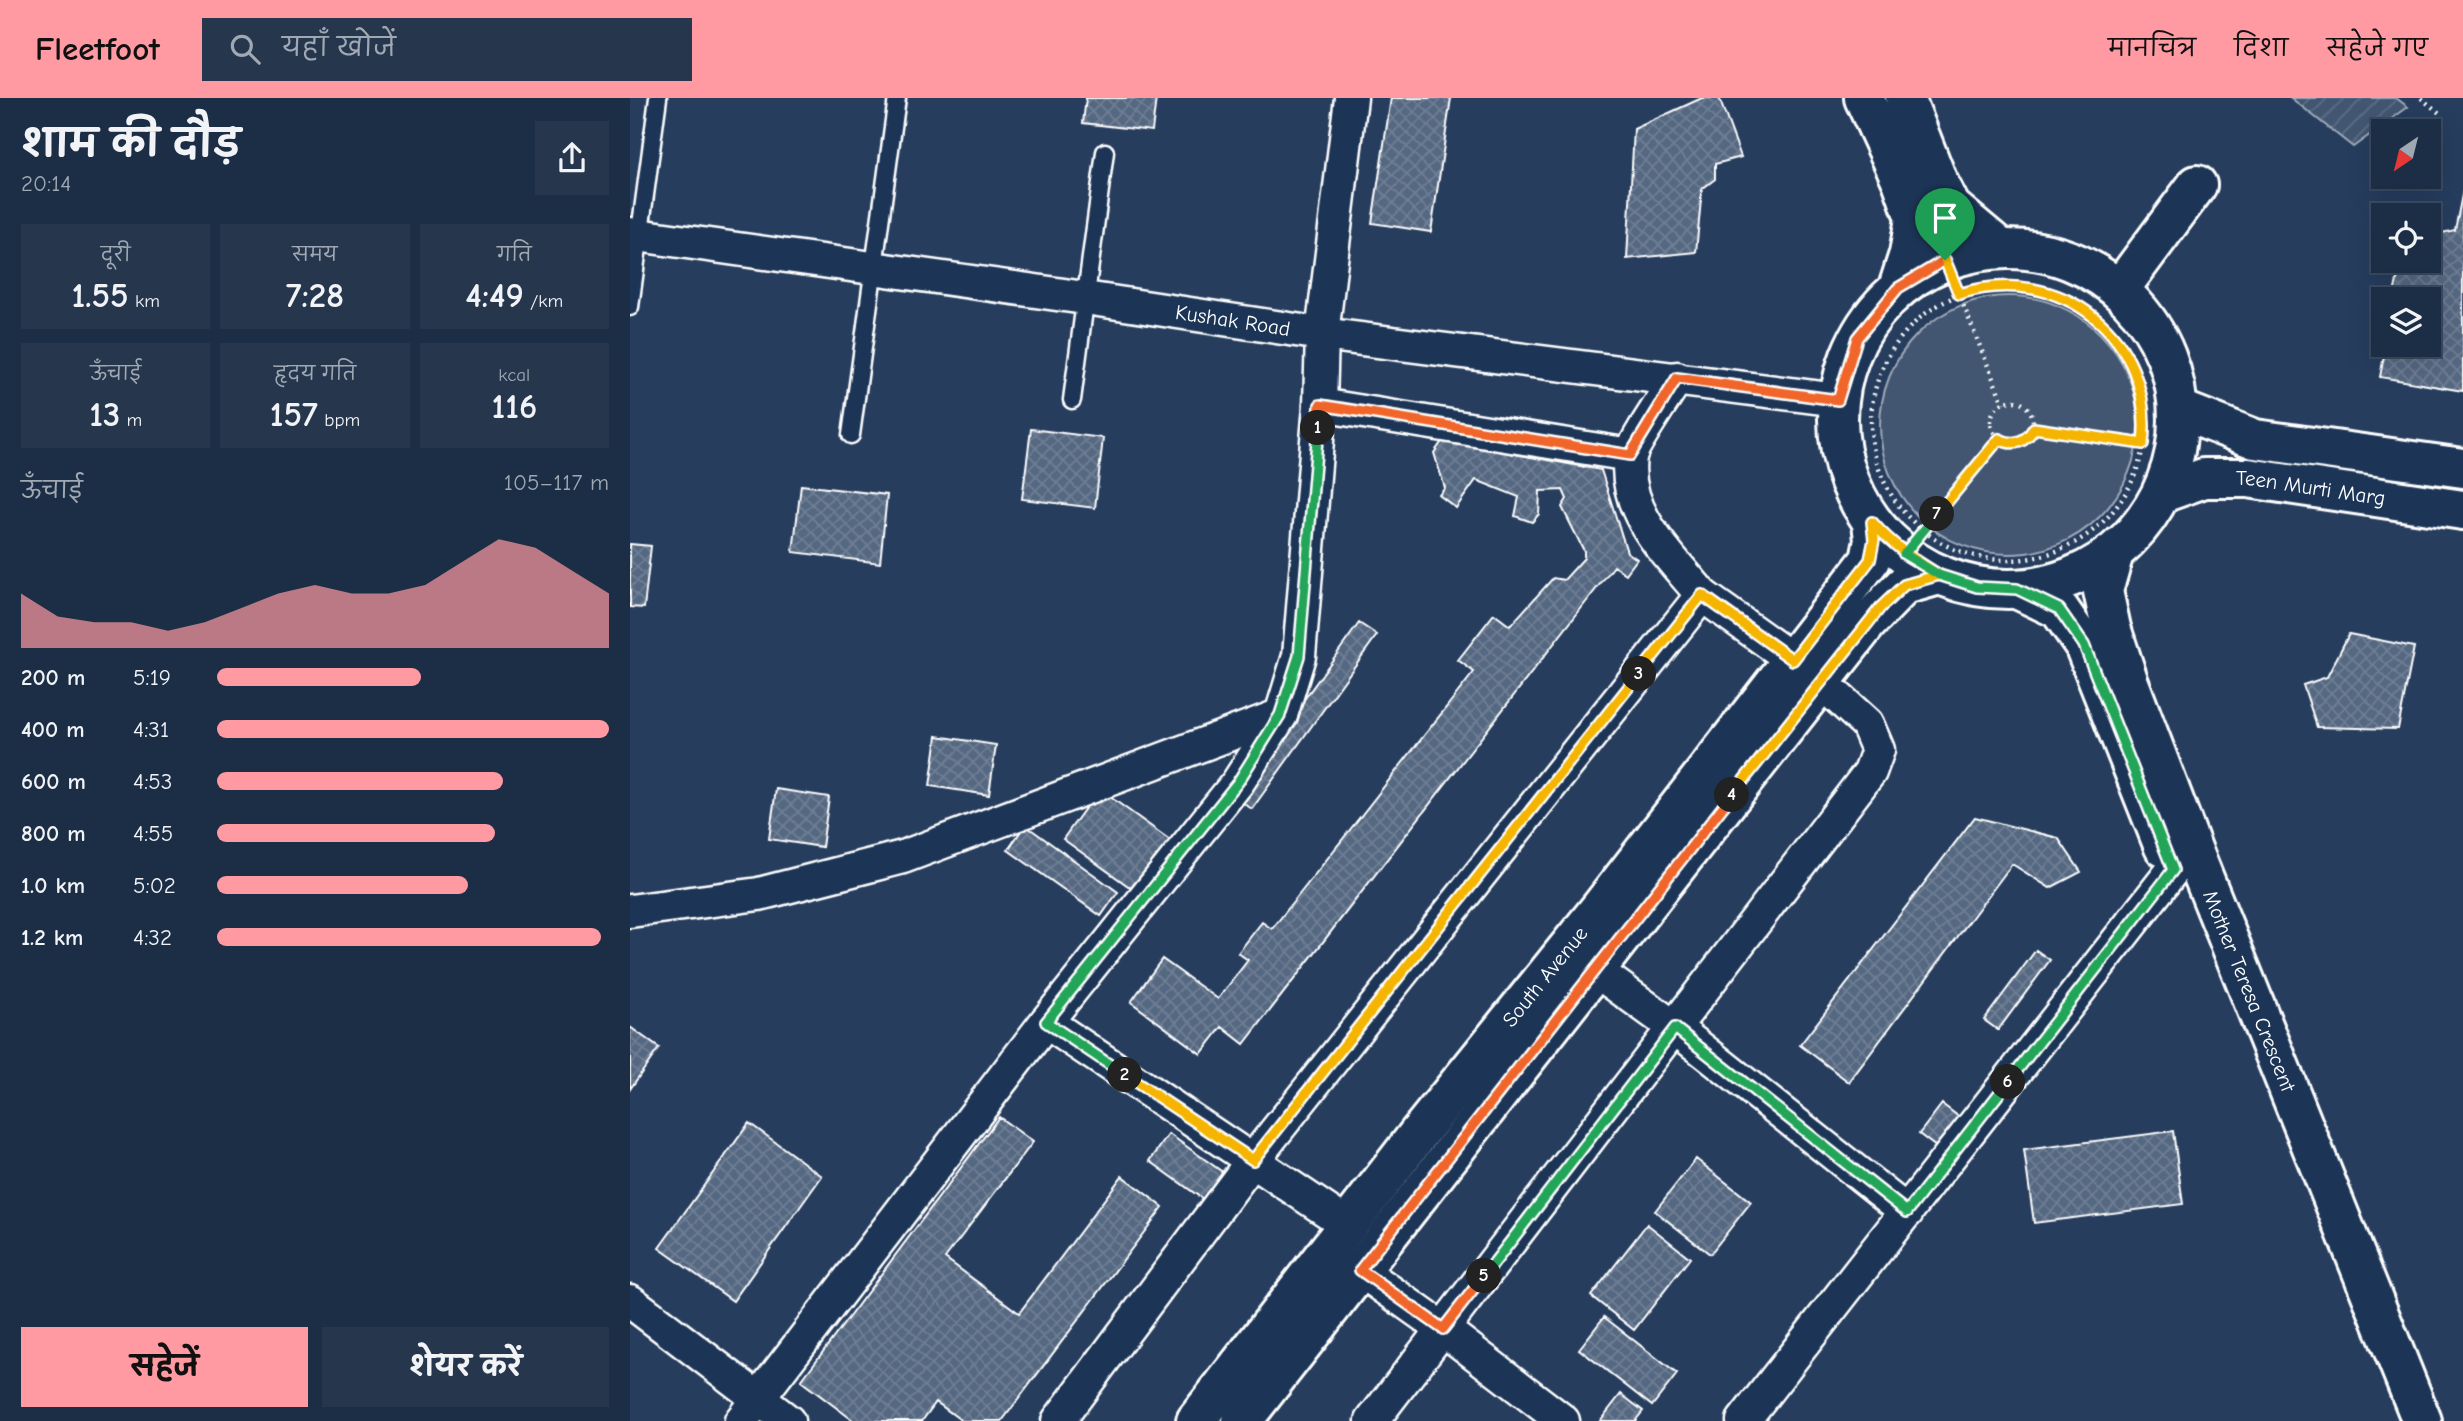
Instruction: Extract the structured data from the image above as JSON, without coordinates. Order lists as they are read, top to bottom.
{
  "streets": {
    "main road": ["Teen Murti Marg", "South Avenue", "Mother Teresa Crescent"],
    "street": ["Kushak Road"]
  },
  "north": "bottom left",
  "page": {
    "header": "Fleetfoot",
    "search": "यहाँ खोजें",
    "nav": ["मानचित्र", "दिशा", "सहेजे गए"],
    "heading": ["शाम की दौड़", "20:14"],
    "stats": [
      ["दूरी", "1.55 km"],
      ["समय", "7:28"],
      ["गति", "4:49 /km"],
      ["ऊँचाई", "13 m"],
      ["हृदय गति", "157 bpm"],
      ["kcal", "116"]
    ],
    "pins": [
      "1",
      "7",
      "3",
      "4",
      "2",
      "6",
      "5"
    ],
    "chart": ["ऊँचाई", "105–117 m"],
    "list": [
      {
        "name": "200 m",
        "note": "5:19"
      },
      {
        "name": "400 m",
        "note": "4:31"
      },
      {
        "name": "600 m",
        "note": "4:53"
      },
      {
        "name": "800 m",
        "note": "4:55"
      },
      {
        "name": "1.0 km",
        "note": "5:02"
      },
      {
        "name": "1.2 km",
        "note": "4:32"
      }
    ],
    "buttons": ["सहेजें", "शेयर करें"]
  }
}
